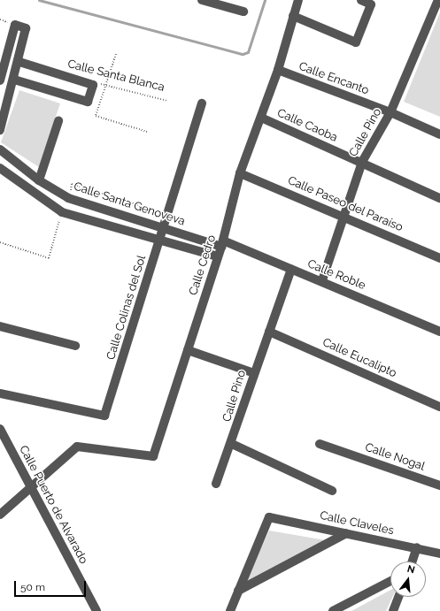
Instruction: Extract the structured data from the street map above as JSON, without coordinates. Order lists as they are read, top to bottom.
{
  "streets": {
    "street": [
      "Calle Santa Blanca",
      "Calle Encanto",
      "Calle Caoba",
      "Calle Pino",
      "Calle Santa Genoveva",
      "Calle Paseo del Paraíso",
      "Calle Cedro",
      "Calle Roble",
      "Calle Colinas del Sol",
      "Calle Eucalipto",
      "Calle Nogal",
      "Calle Puerto de Alvarado",
      "Calle Claveles"
    ]
  },
  "crossings": [
    ["Calle Encanto", "Calle Pino"],
    ["Calle Encanto", "Calle Cedro"],
    ["Calle Caoba", "Calle Pino"],
    ["Calle Caoba", "Calle Cedro"],
    ["Calle Pino", "Calle Paseo del Paraíso"],
    ["Calle Pino", "Calle Roble"],
    ["Calle Pino", "Calle Eucalipto"],
    ["Calle Santa Genoveva", "Calle Cedro"],
    ["Calle Santa Genoveva", "Calle Roble"],
    ["Calle Santa Genoveva", "Calle Colinas del Sol"],
    ["Calle Paseo del Paraíso", "Calle Cedro"],
    ["Calle Cedro", "Calle Roble"],
    ["Calle Cedro", "Calle Puerto de Alvarado"]
  ],
  "scale_bar": "50 m",
  "north": "top"
}
